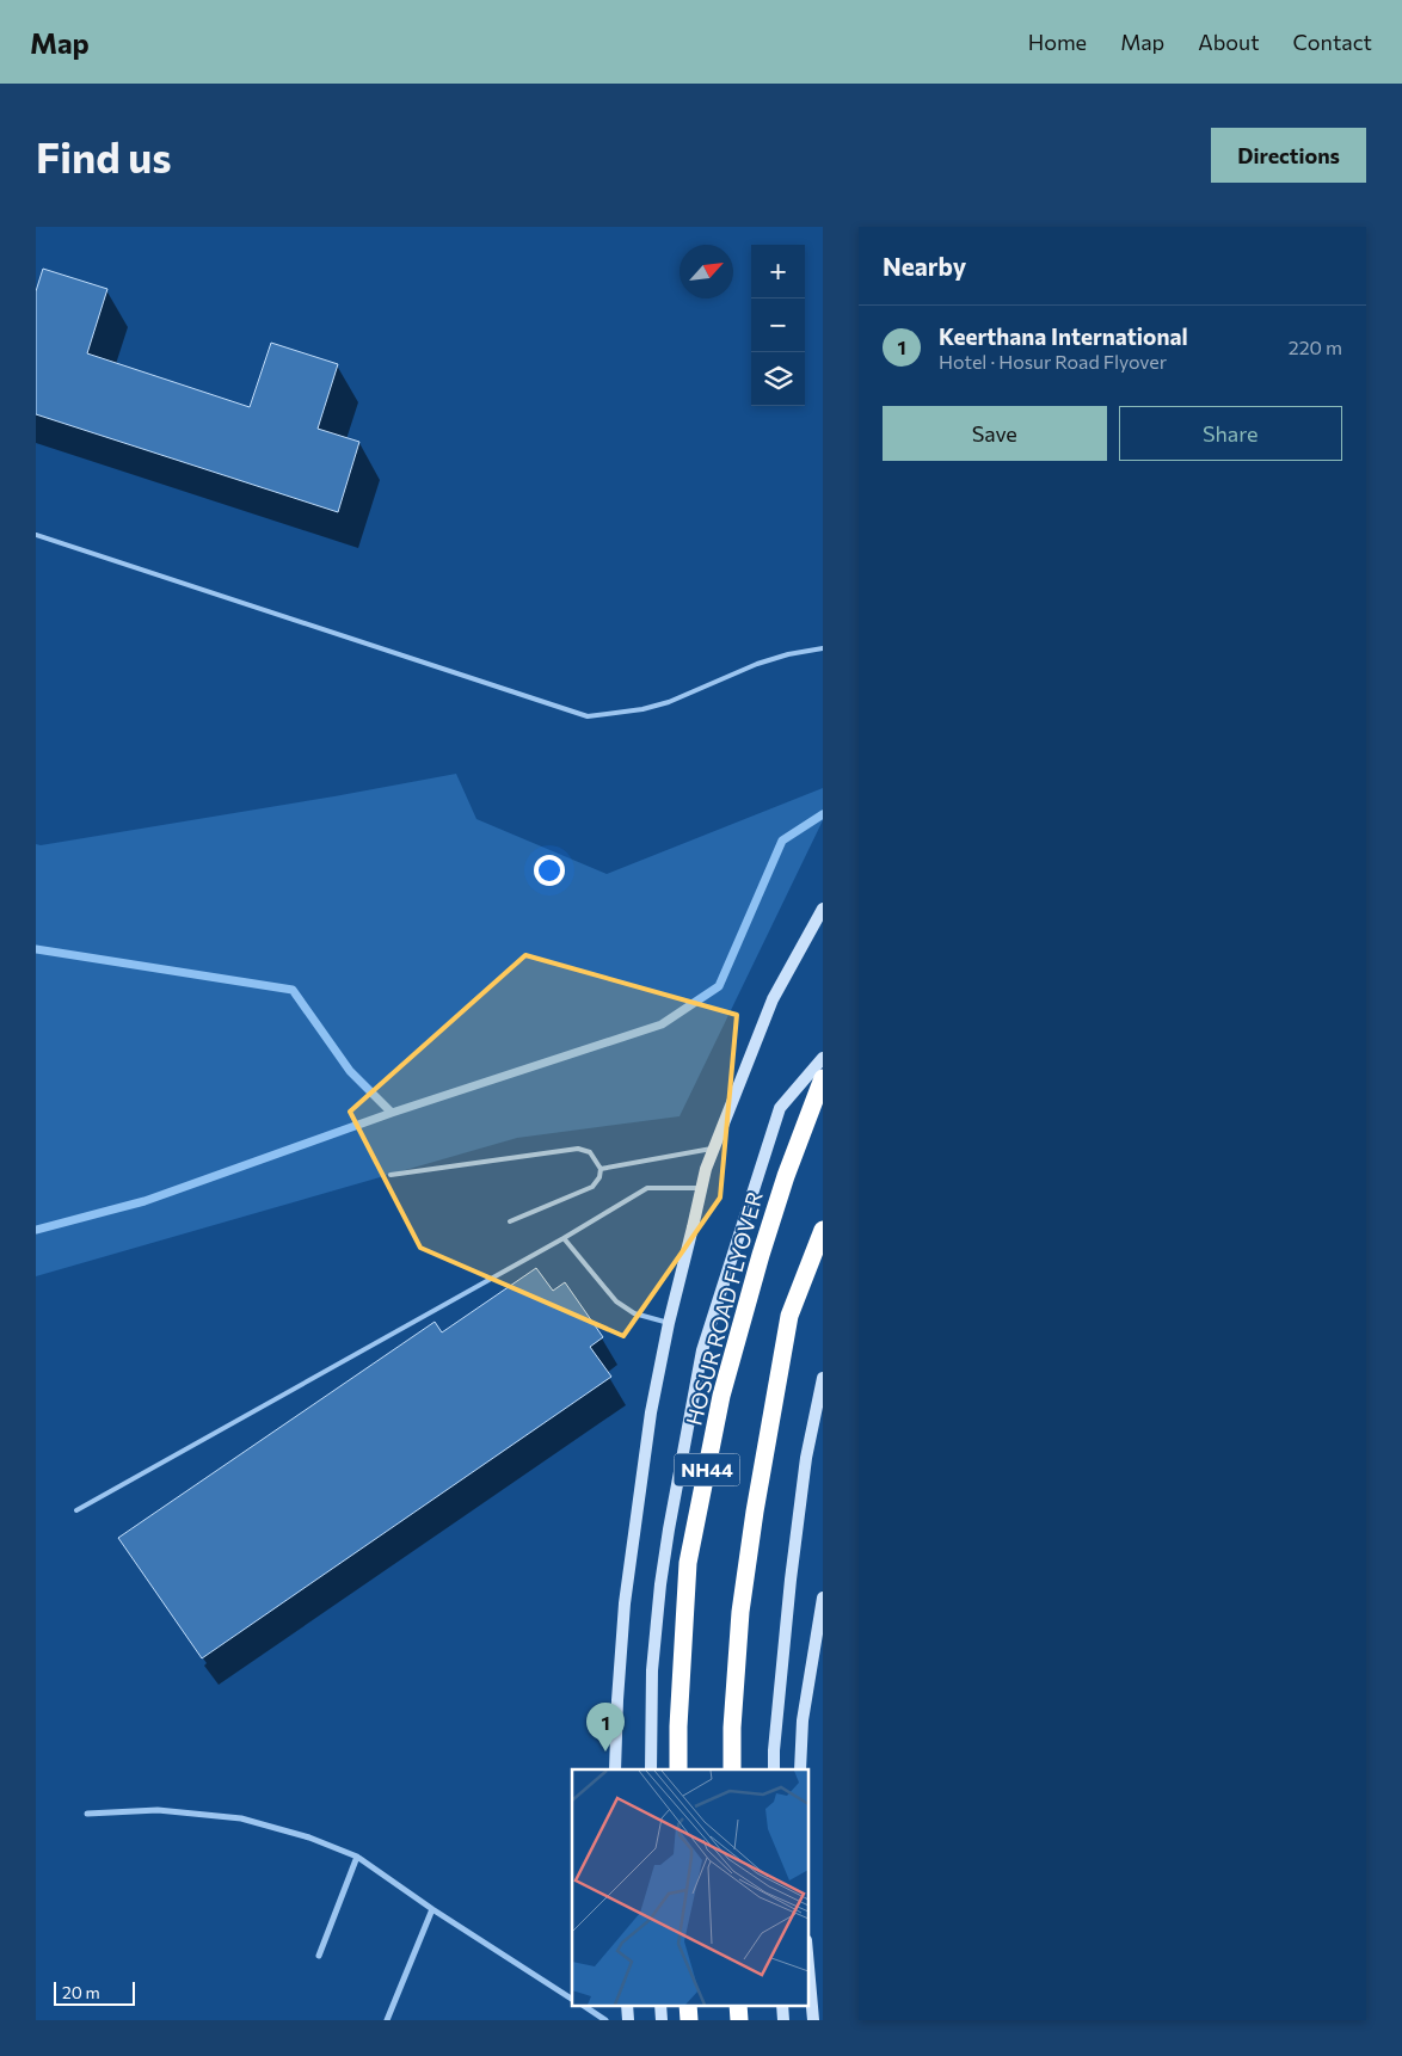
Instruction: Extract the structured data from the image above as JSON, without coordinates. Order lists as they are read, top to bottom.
{
  "streets": {
    "highway": ["HOSUR ROAD FLYOVER", "NH44"]
  },
  "scale_bar": "20 m",
  "north": "top right",
  "page": {
    "header": "Map",
    "nav": [
      "Home",
      "Map",
      "About",
      "Contact"
    ],
    "buttons": [
      "Directions",
      ["Save", "Share"]
    ],
    "title": "Find us",
    "heading": "Nearby",
    "map_buttons": ["+", "−"],
    "list": [
      {
        "mark": "1",
        "name": "Keerthana International",
        "note": "Hotel · Hosur Road Flyover",
        "value": "220 m"
      }
    ],
    "pins": "1",
    "scale": "20 m"
  }
}
